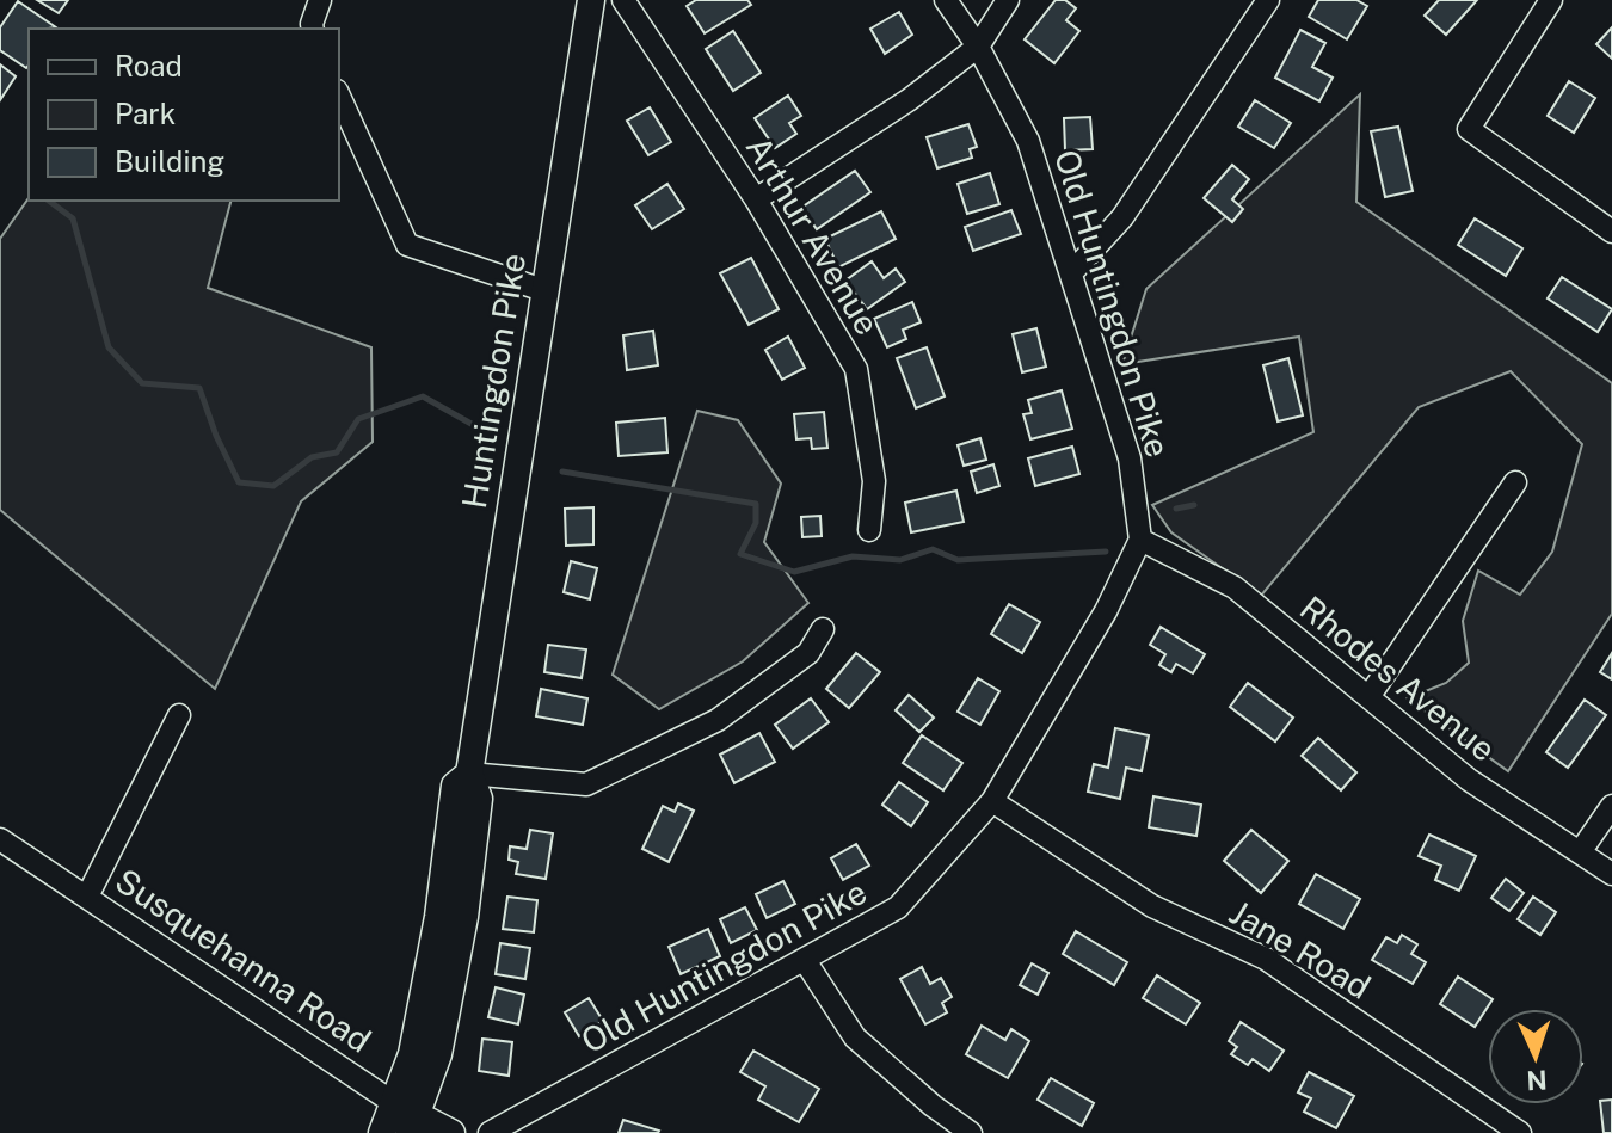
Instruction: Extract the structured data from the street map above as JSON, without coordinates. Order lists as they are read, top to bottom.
{
  "streets": {
    "main road": ["Huntingdon Pike", "Susquehanna Road"],
    "street": [
      "Arthur Avenue",
      "Old Huntingdon Pike",
      "Rhodes Avenue",
      "Jane Road"
    ]
  },
  "crossings": [
    ["Old Huntingdon Pike", "Rhodes Avenue"],
    ["Old Huntingdon Pike", "Jane Road"],
    ["Huntingdon Pike", "Susquehanna Road"]
  ],
  "legend": ["Road", "Park", "Building"],
  "north": "bottom"
}
